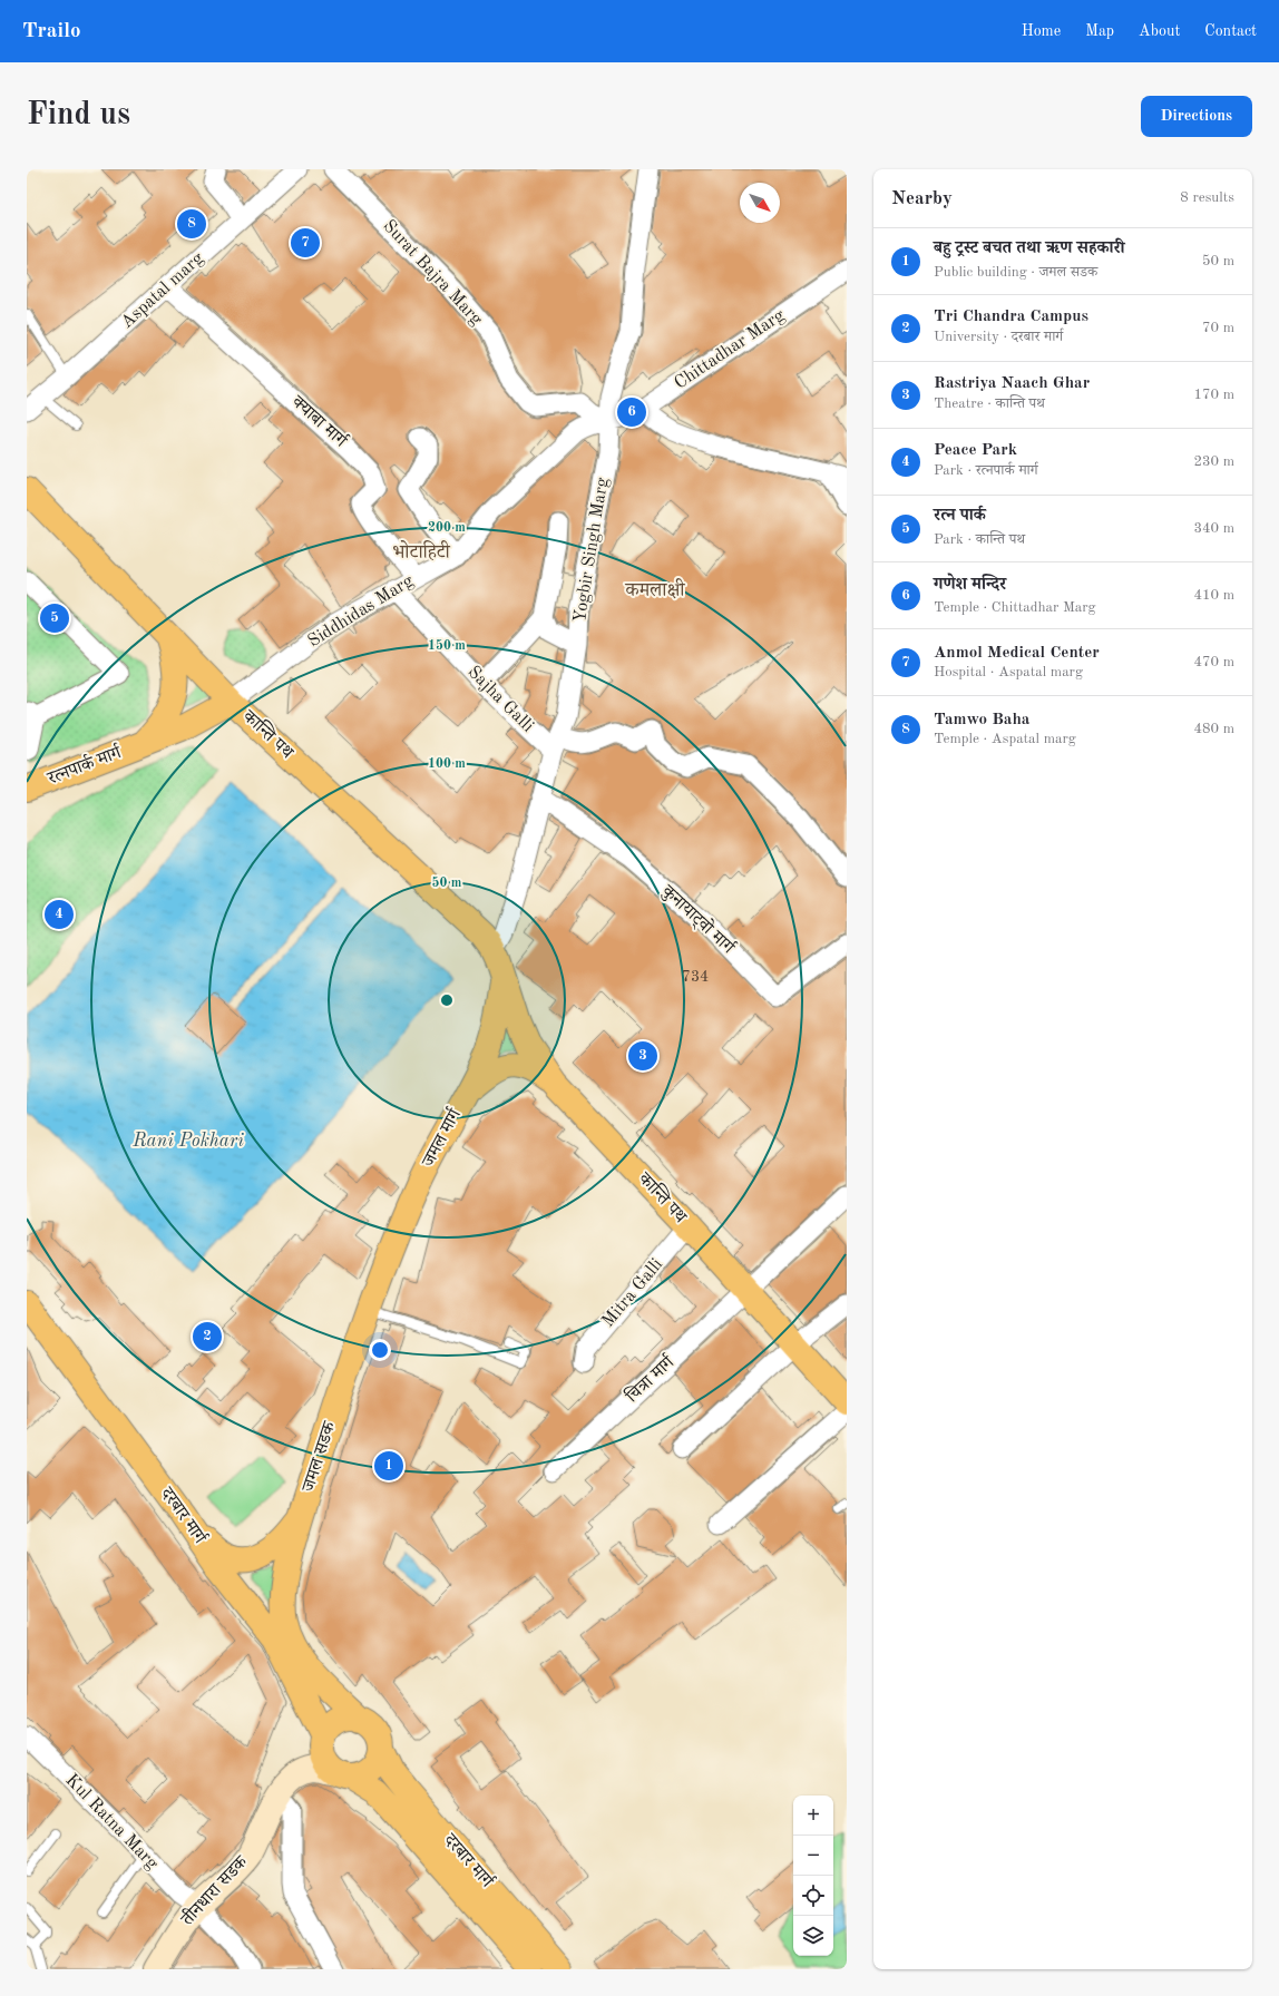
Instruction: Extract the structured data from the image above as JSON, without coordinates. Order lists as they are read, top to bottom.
{
  "streets": {
    "main road": [
      "कान्ति पथ",
      "रत्नपार्क मार्ग",
      "जमल मार्ग",
      "जमल सडक",
      "दरबार मार्ग",
      "तीनधारा सडक"
    ],
    "street": [
      "Surat Bajra Marg",
      "Aspatal marg",
      "Chittadhar Marg",
      "क्याबा मार्ग",
      "Yogbir Singh Marg",
      "Siddhidas Marg",
      "Sajha Galli",
      "कुनायाट्वो मार्ग",
      "Mitra Galli",
      "चित्रा मार्ग",
      "Kul Ratna Marg"
    ]
  },
  "crossings": [
    ["Surat Bajra Marg", "Chittadhar Marg"],
    ["Surat Bajra Marg", "Yogbir Singh Marg"],
    ["Surat Bajra Marg", "Siddhidas Marg"],
    ["Aspatal marg", "क्याबा मार्ग"],
    ["Chittadhar Marg", "Yogbir Singh Marg"],
    ["Chittadhar Marg", "Siddhidas Marg"],
    ["क्याबा मार्ग", "Siddhidas Marg"],
    ["Yogbir Singh Marg", "Siddhidas Marg"],
    ["Yogbir Singh Marg", "Sajha Galli"],
    ["Yogbir Singh Marg", "कान्ति पथ"],
    ["Yogbir Singh Marg", "कुनायाट्वो मार्ग"],
    ["Siddhidas Marg", "Sajha Galli"],
    ["Siddhidas Marg", "कान्ति पथ"],
    ["Siddhidas Marg", "रत्नपार्क मार्ग"],
    ["कान्ति पथ", "रत्नपार्क मार्ग"],
    ["कान्ति पथ", "जमल मार्ग"],
    ["कान्ति पथ", "Mitra Galli"],
    ["कान्ति पथ", "चित्रा मार्ग"],
    ["जमल मार्ग", "जमल सडक"],
    ["जमल सडक", "दरबार मार्ग"],
    ["Kul Ratna Marg", "तीनधारा सडक"]
  ],
  "districts": ["भोटाहिटी", "कमलाक्षी"],
  "water": ["Rani Pokhari"],
  "house_numbers": ["734"],
  "north": "bottom right",
  "page": {
    "header": "Trailo",
    "nav": [
      "Home",
      "Map",
      "About",
      "Contact"
    ],
    "buttons": "Directions",
    "title": "Find us",
    "heading": ["Nearby", "8 results"],
    "pins": [
      "8",
      "7",
      "6",
      "5",
      "4",
      "3",
      "2",
      "1"
    ],
    "list": [
      {
        "mark": "1",
        "name": "बहु ट्रस्ट बचत तथा ऋण सहकारी",
        "note": "Public building · जमल सडक",
        "value": "50 m"
      },
      {
        "mark": "2",
        "name": "Tri Chandra Campus",
        "note": "University · दरबार मार्ग",
        "value": "70 m"
      },
      {
        "mark": "3",
        "name": "Rastriya Naach Ghar",
        "note": "Theatre · कान्ति पथ",
        "value": "170 m"
      },
      {
        "mark": "4",
        "name": "Peace Park",
        "note": "Park · रत्नपार्क मार्ग",
        "value": "230 m"
      },
      {
        "mark": "5",
        "name": "रत्न पार्क",
        "note": "Park · कान्ति पथ",
        "value": "340 m"
      },
      {
        "mark": "6",
        "name": "गणेश मन्दिर",
        "note": "Temple · Chittadhar Marg",
        "value": "410 m"
      },
      {
        "mark": "7",
        "name": "Anmol Medical Center",
        "note": "Hospital · Aspatal marg",
        "value": "470 m"
      },
      {
        "mark": "8",
        "name": "Tamwo Baha",
        "note": "Temple · Aspatal marg",
        "value": "480 m"
      }
    ],
    "map_buttons": ["+", "−"]
  },
  "rings": [
    "200 m",
    "150 m",
    "100 m",
    "50 m"
  ]
}
